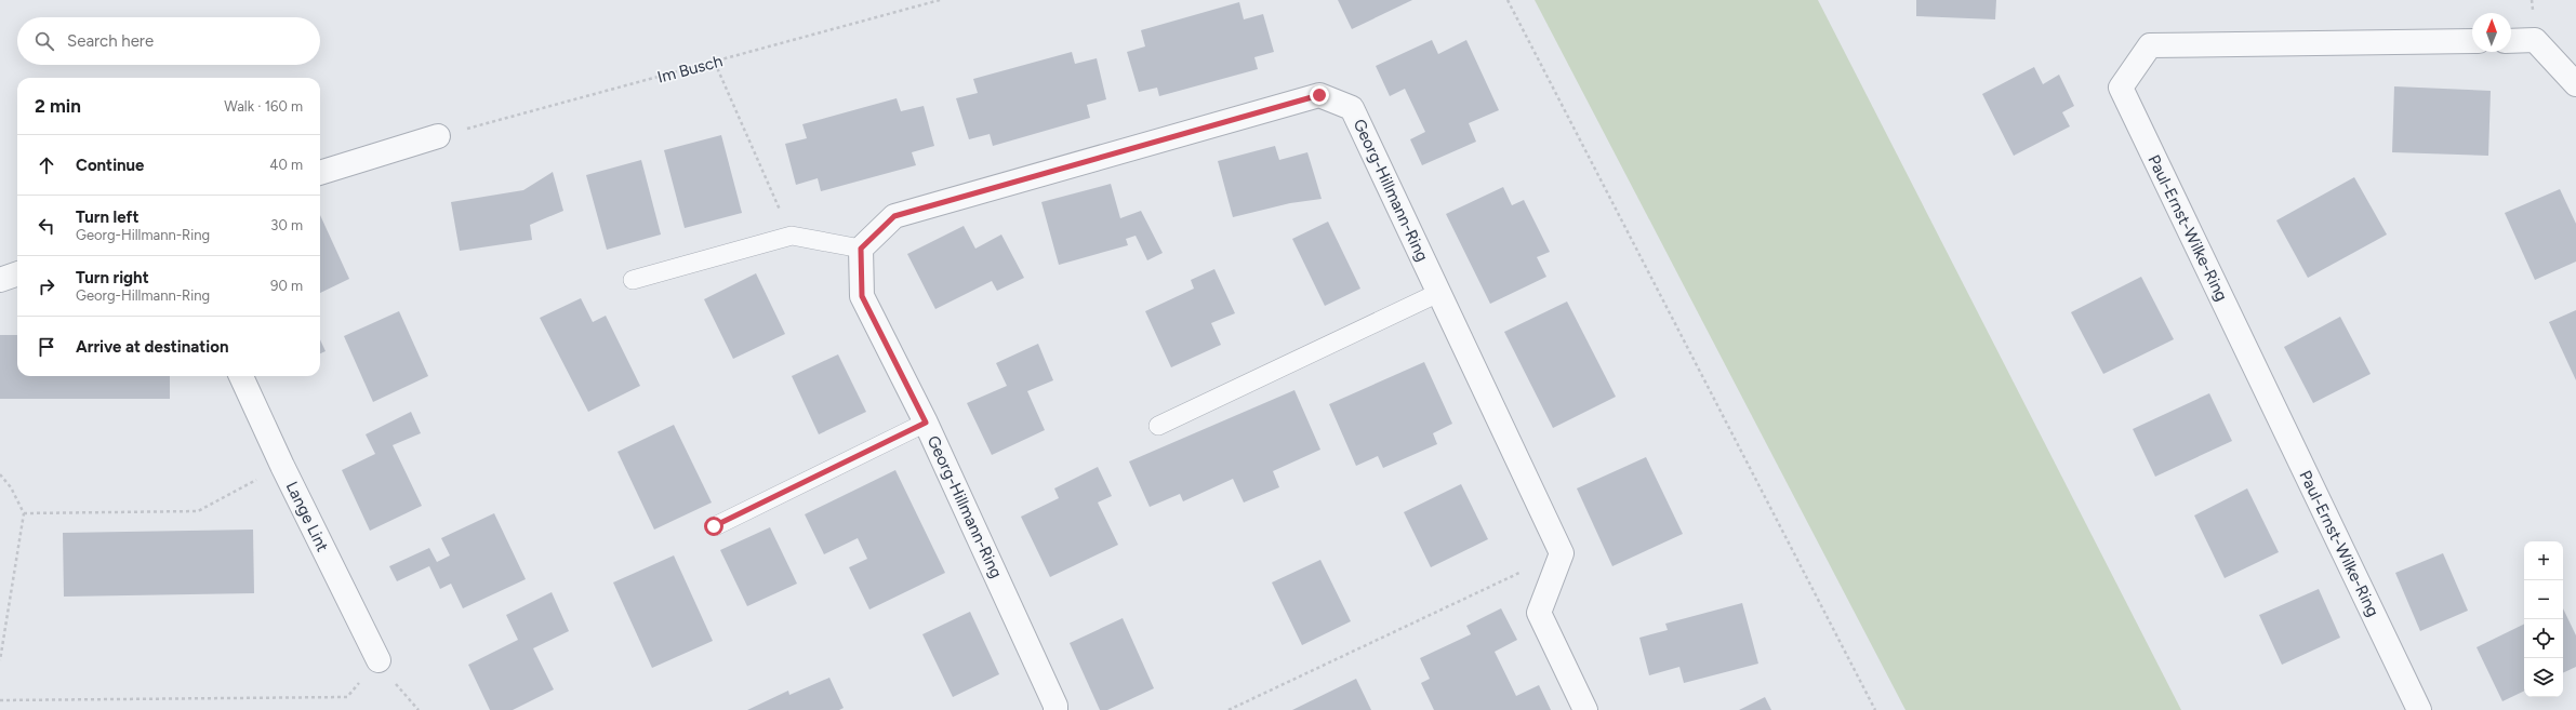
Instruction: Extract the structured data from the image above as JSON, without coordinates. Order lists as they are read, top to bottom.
{
  "streets": {
    "street": ["Georg-Hillmann-Ring", "Paul-Ernst-Wilke-Ring", "Lange Lint"],
    "path": ["Im Busch"]
  },
  "north": "top",
  "page": {
    "search": "Search here",
    "heading": ["2 min", "Walk · 160 m"],
    "list": [
      ["Continue", "40 m"],
      ["Turn left", "Georg-Hillmann-Ring", "30 m"],
      ["Turn right", "Georg-Hillmann-Ring", "90 m"],
      "Arrive at destination"
    ],
    "map_buttons": ["+", "−"]
  }
}
